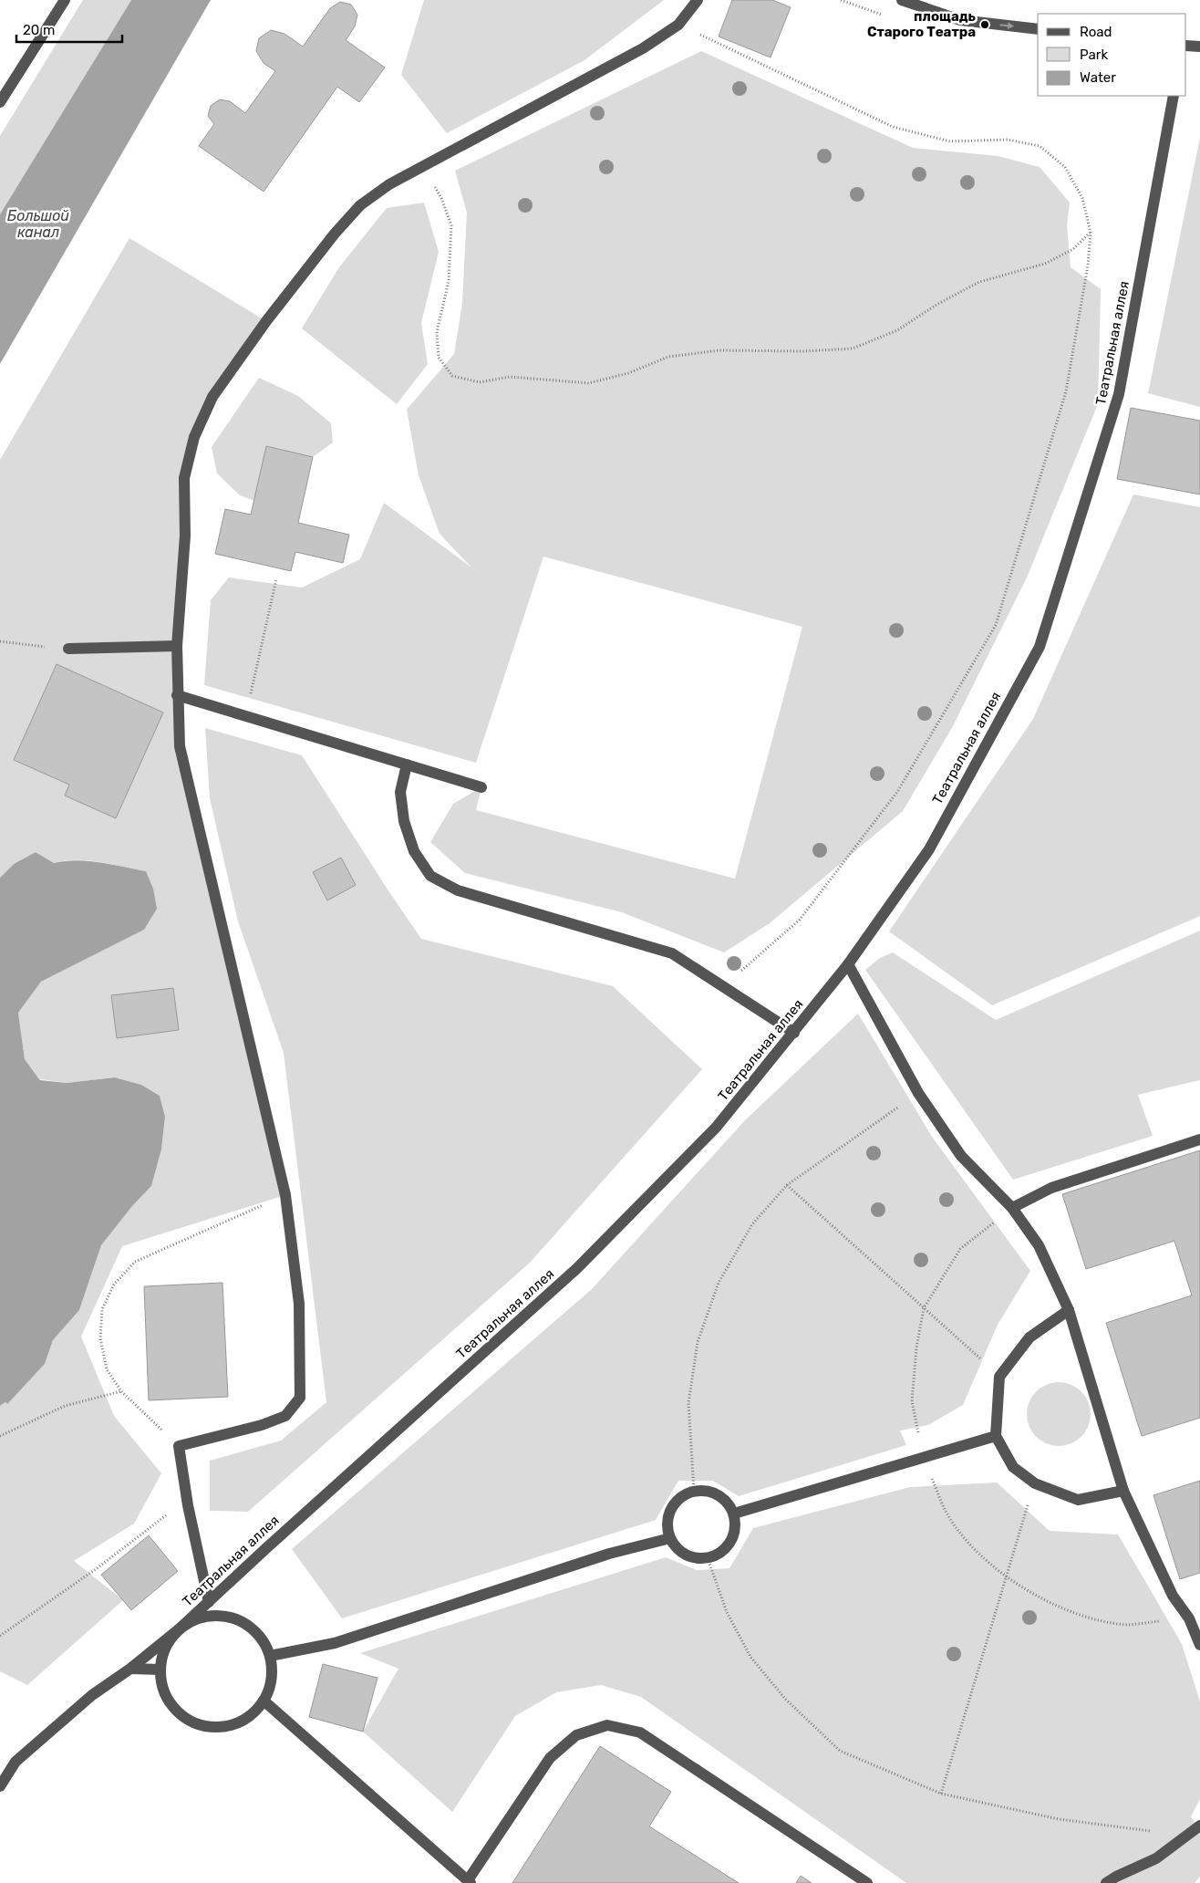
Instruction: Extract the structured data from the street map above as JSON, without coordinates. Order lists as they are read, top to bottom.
{
  "streets": {
    "street": ["Театральная аллея"]
  },
  "water": ["Большой канал"],
  "places": ["площадь Старого Театра"],
  "legend": ["Road", "Park", "Water"],
  "scale_bar": "20 m"
}
